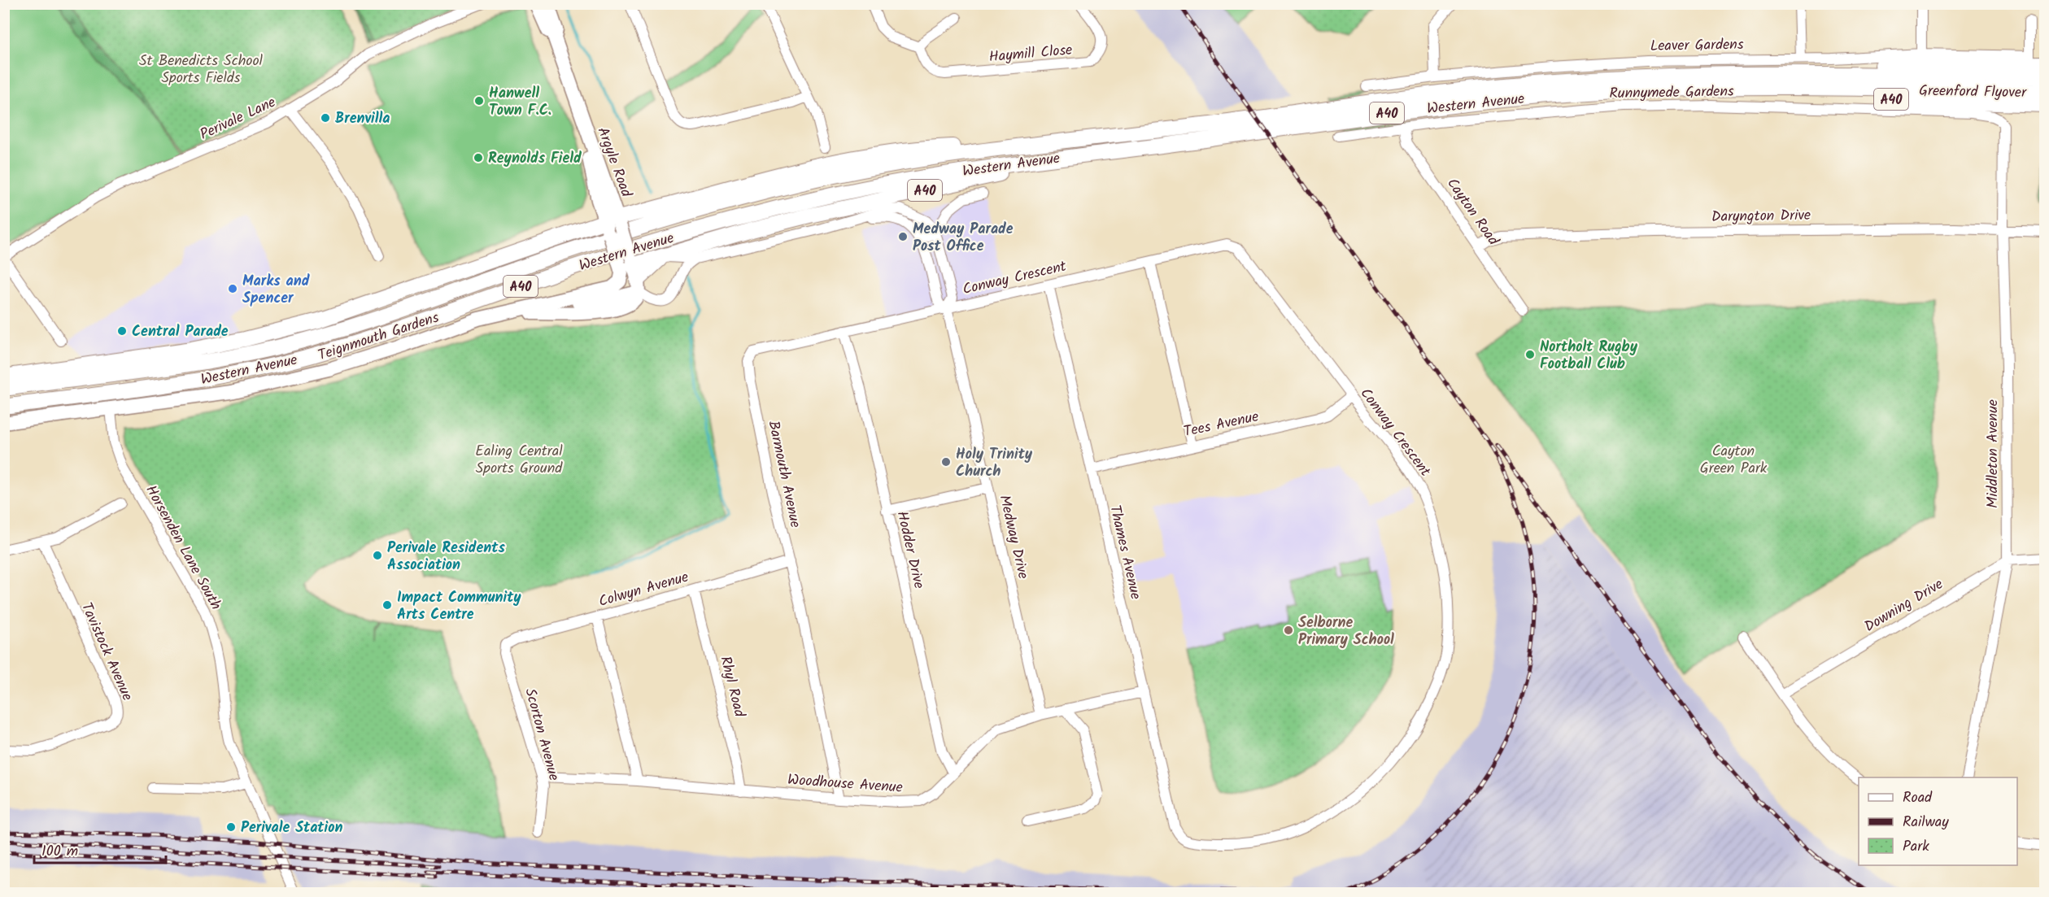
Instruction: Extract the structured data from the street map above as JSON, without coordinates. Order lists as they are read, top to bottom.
{
  "streets": {
    "highway": ["Greenford Flyover", "A40", "Western Avenue"],
    "main road": ["Argyle Road", "Teignmouth Gardens"],
    "street": [
      "Leaver Gardens",
      "Haymill Close",
      "Runnymede Gardens",
      "Perivale Lane",
      "Cayton Road",
      "Daryngton Drive",
      "Conway Crescent",
      "Tees Avenue",
      "Middleton Avenue",
      "Barmouth Avenue",
      "Medway Drive",
      "Horsenden Lane South",
      "Hodder Drive",
      "Thames Avenue",
      "Colwyn Avenue",
      "Downing Drive",
      "Tavistock Avenue",
      "Rhyl Road",
      "Scorton Avenue",
      "Woodhouse Avenue"
    ]
  },
  "crossings": [
    ["Greenford Flyover", "A40"],
    ["Greenford Flyover", "Western Avenue"],
    ["Runnymede Gardens", "Cayton Road"],
    ["Runnymede Gardens", "Middleton Avenue"],
    ["A40", "Western Avenue"],
    ["A40", "Argyle Road"],
    ["Cayton Road", "Daryngton Drive"],
    ["Daryngton Drive", "Middleton Avenue"],
    ["Conway Crescent", "Tees Avenue"],
    ["Conway Crescent", "Barmouth Avenue"],
    ["Conway Crescent", "Medway Drive"],
    ["Conway Crescent", "Thames Avenue"],
    ["Teignmouth Gardens", "Horsenden Lane South"],
    ["Tees Avenue", "Thames Avenue"],
    ["Middleton Avenue", "Downing Drive"],
    ["Barmouth Avenue", "Medway Drive"],
    ["Barmouth Avenue", "Hodder Drive"],
    ["Barmouth Avenue", "Colwyn Avenue"],
    ["Barmouth Avenue", "Woodhouse Avenue"],
    ["Medway Drive", "Woodhouse Avenue"],
    ["Hodder Drive", "Woodhouse Avenue"],
    ["Thames Avenue", "Woodhouse Avenue"],
    ["Colwyn Avenue", "Rhyl Road"],
    ["Colwyn Avenue", "Scorton Avenue"],
    ["Rhyl Road", "Woodhouse Avenue"],
    ["Scorton Avenue", "Woodhouse Avenue"]
  ],
  "parks": ["St Benedicts School Sports Fields", "Ealing Central Sports Ground", "Cayton Green Park"],
  "places": [
    "Hanwell Town F.C.",
    "Brenvilla",
    "Reynolds Field",
    "Medway Parade Post Office",
    "Marks and Spencer",
    "Central Parade",
    "Northolt Rugby Football Club",
    "Holy Trinity Church",
    "Perivale Residents Association",
    "Impact Community Arts Centre",
    "Selborne Primary School",
    "Perivale Station"
  ],
  "legend": ["Road", "Railway", "Park"],
  "scale_bar": "100 m"
}
